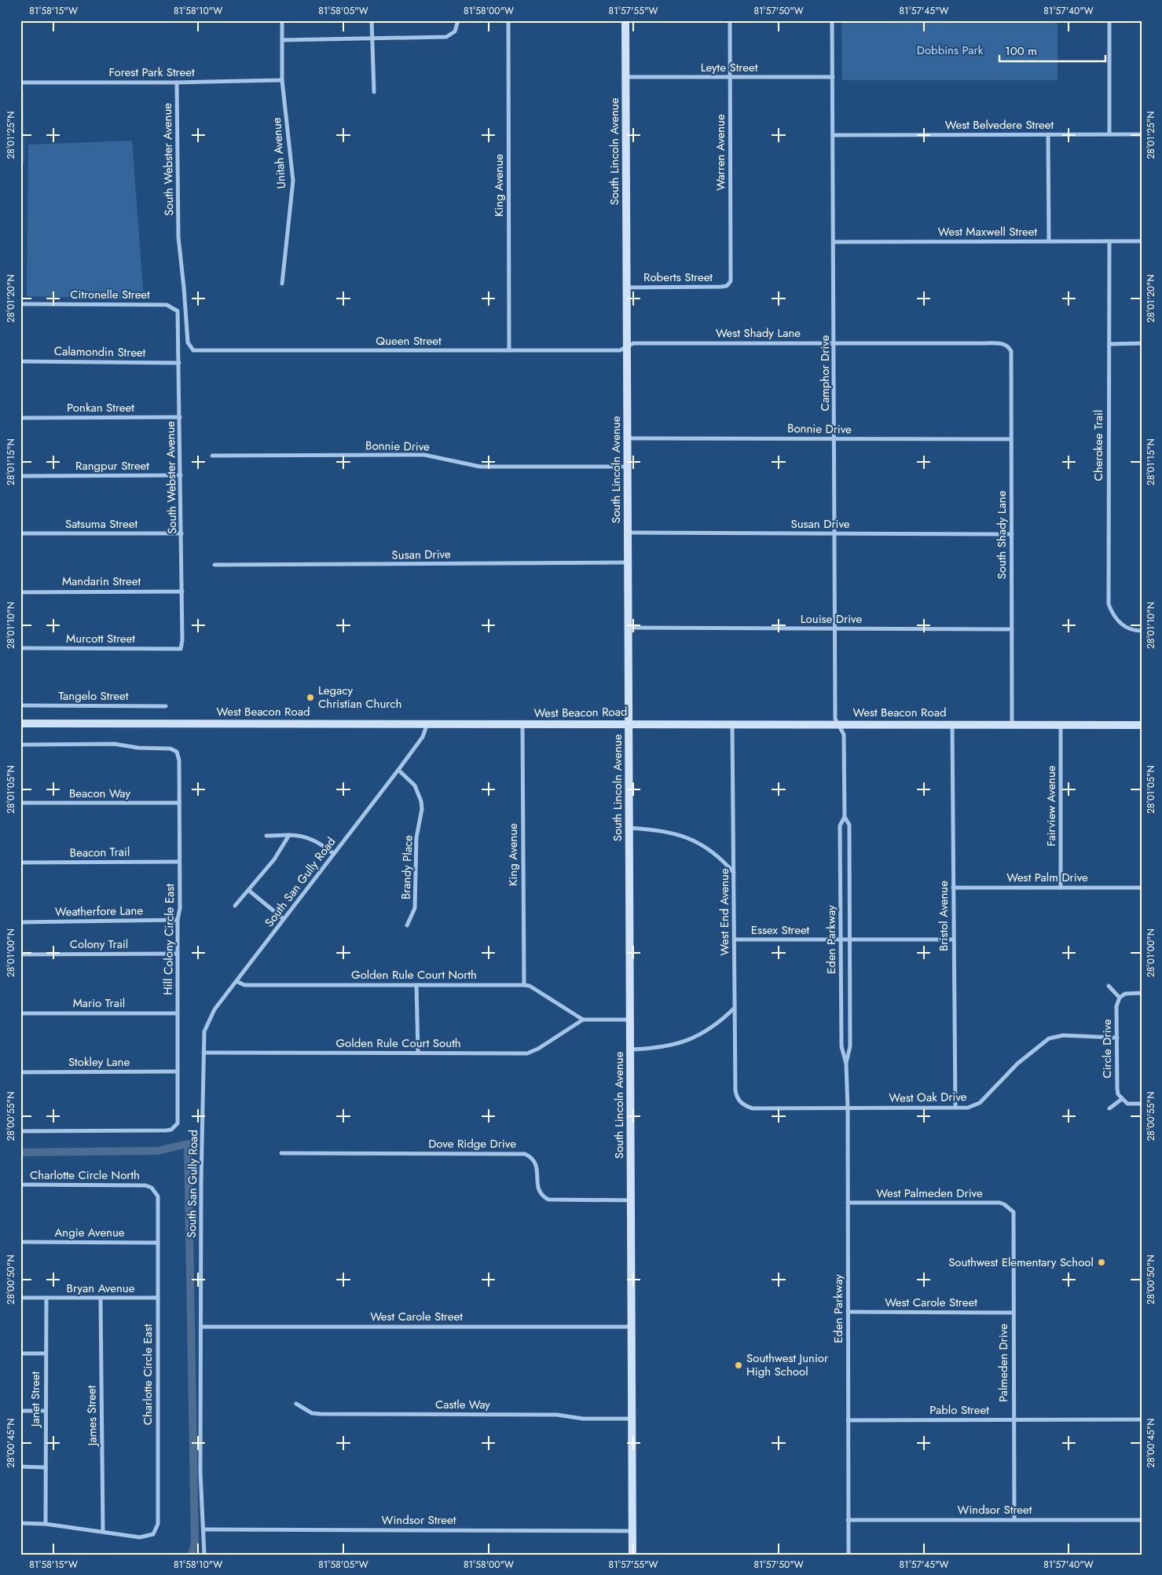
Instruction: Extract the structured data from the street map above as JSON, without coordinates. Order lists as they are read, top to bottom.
{
  "streets": {
    "street": [
      "Leyte Street",
      "Forest Park Street",
      "West Belvedere Street",
      "South Lincoln Avenue",
      "Warren Avenue",
      "Unitah Avenue",
      "South Webster Avenue",
      "King Avenue",
      "West Maxwell Street",
      "Roberts Street",
      "Citronelle Street",
      "West Shady Lane",
      "Queen Street",
      "Calamondin Street",
      "Camphor Drive",
      "Ponkan Street",
      "Bonnie Drive",
      "Cherokee Trail",
      "Rangpur Street",
      "Satsuma Street",
      "Susan Drive",
      "South Shady Lane",
      "Mandarin Street",
      "Louise Drive",
      "Murcott Street",
      "Tangelo Street",
      "West Beacon Road",
      "Beacon Way",
      "Fairview Avenue",
      "Beacon Trail",
      "Brandy Place",
      "West Palm Drive",
      "South San Gully Road",
      "Weatherfore Lane",
      "West End Avenue",
      "Bristol Avenue",
      "Essex Street",
      "Hill Colony Circle East",
      "Eden Parkway",
      "Colony Trail",
      "Golden Rule Court North",
      "Mario Trail",
      "Golden Rule Court South",
      "Circle Drive",
      "Stokley Lane",
      "West Oak Drive",
      "Dove Ridge Drive",
      "Charlotte Circle North",
      "West Palmeden Drive",
      "Angie Avenue",
      "Bryan Avenue",
      "West Carole Street",
      "Palmeden Drive",
      "Charlotte Circle East",
      "Janet Street",
      "Castle Way",
      "Pablo Street",
      "James Street",
      "Windsor Street"
    ]
  },
  "crossings": [
    ["Leyte Street", "South Lincoln Avenue"],
    ["Leyte Street", "Warren Avenue"],
    ["Leyte Street", "Camphor Drive"],
    ["Forest Park Street", "Unitah Avenue"],
    ["Forest Park Street", "South Webster Avenue"],
    ["West Belvedere Street", "Camphor Drive"],
    ["South Lincoln Avenue", "Roberts Street"],
    ["South Lincoln Avenue", "West Shady Lane"],
    ["South Lincoln Avenue", "Queen Street"],
    ["South Lincoln Avenue", "Bonnie Drive"],
    ["South Lincoln Avenue", "Susan Drive"],
    ["South Lincoln Avenue", "Louise Drive"],
    ["South Lincoln Avenue", "West Beacon Road"],
    ["South Lincoln Avenue", "Dove Ridge Drive"],
    ["South Lincoln Avenue", "West Carole Street"],
    ["South Lincoln Avenue", "Castle Way"],
    ["South Lincoln Avenue", "Windsor Street"],
    ["Warren Avenue", "Roberts Street"],
    ["South Webster Avenue", "Citronelle Street"],
    ["South Webster Avenue", "Queen Street"],
    ["South Webster Avenue", "Calamondin Street"],
    ["South Webster Avenue", "Ponkan Street"],
    ["South Webster Avenue", "Rangpur Street"],
    ["South Webster Avenue", "Satsuma Street"],
    ["South Webster Avenue", "Mandarin Street"],
    ["South Webster Avenue", "Murcott Street"],
    ["King Avenue", "Queen Street"],
    ["King Avenue", "West Beacon Road"],
    ["King Avenue", "Golden Rule Court North"],
    ["West Maxwell Street", "Camphor Drive"],
    ["West Maxwell Street", "Cherokee Trail"],
    ["West Shady Lane", "Queen Street"],
    ["West Shady Lane", "Camphor Drive"],
    ["West Shady Lane", "South Shady Lane"],
    ["Camphor Drive", "Bonnie Drive"],
    ["Camphor Drive", "Susan Drive"],
    ["Camphor Drive", "Louise Drive"],
    ["Camphor Drive", "West Beacon Road"],
    ["Camphor Drive", "Eden Parkway"],
    ["Bonnie Drive", "South Shady Lane"],
    ["Susan Drive", "South Shady Lane"],
    ["South Shady Lane", "Louise Drive"],
    ["South Shady Lane", "West Beacon Road"],
    ["West Beacon Road", "Fairview Avenue"],
    ["West Beacon Road", "South San Gully Road"],
    ["West Beacon Road", "West End Avenue"],
    ["West Beacon Road", "Bristol Avenue"],
    ["West Beacon Road", "Eden Parkway"],
    ["Beacon Way", "Hill Colony Circle East"],
    ["Fairview Avenue", "West Palm Drive"],
    ["Beacon Trail", "Hill Colony Circle East"],
    ["Brandy Place", "South San Gully Road"],
    ["West Palm Drive", "Bristol Avenue"],
    ["South San Gully Road", "Golden Rule Court North"],
    ["South San Gully Road", "Golden Rule Court South"],
    ["South San Gully Road", "West Carole Street"],
    ["South San Gully Road", "Windsor Street"],
    ["Weatherfore Lane", "Hill Colony Circle East"],
    ["West End Avenue", "Essex Street"],
    ["West End Avenue", "West Oak Drive"],
    ["Bristol Avenue", "West Oak Drive"],
    ["Essex Street", "Eden Parkway"],
    ["Hill Colony Circle East", "Colony Trail"],
    ["Hill Colony Circle East", "Mario Trail"],
    ["Hill Colony Circle East", "Stokley Lane"],
    ["Eden Parkway", "West Oak Drive"],
    ["Eden Parkway", "West Palmeden Drive"],
    ["Eden Parkway", "West Carole Street"],
    ["Eden Parkway", "Pablo Street"],
    ["Eden Parkway", "Windsor Street"],
    ["Golden Rule Court North", "Golden Rule Court South"],
    ["Circle Drive", "West Oak Drive"],
    ["Charlotte Circle North", "Charlotte Circle East"],
    ["West Palmeden Drive", "Palmeden Drive"],
    ["Angie Avenue", "Charlotte Circle East"],
    ["Bryan Avenue", "Charlotte Circle East"],
    ["Bryan Avenue", "Janet Street"],
    ["Bryan Avenue", "James Street"],
    ["West Carole Street", "Palmeden Drive"],
    ["Palmeden Drive", "Pablo Street"],
    ["Palmeden Drive", "Windsor Street"],
    ["Charlotte Circle East", "James Street"]
  ],
  "parks": ["Dobbins Park"],
  "places": ["Legacy Christian Church", "Southwest Elementary School", "Southwest Junior High School"],
  "scale_bar": "100 m",
  "coordinates": [
    "81°58'15\"W",
    "81°58'10\"W",
    "81°58'05\"W",
    "81°58'00\"W",
    "81°57'55\"W",
    "81°57'50\"W",
    "81°57'45\"W",
    "81°57'40\"W",
    "28°01'25\"N",
    "28°01'20\"N",
    "28°01'15\"N",
    "28°01'10\"N",
    "28°01'05\"N",
    "28°01'00\"N",
    "28°00'55\"N",
    "28°00'50\"N",
    "28°00'45\"N"
  ]
}
